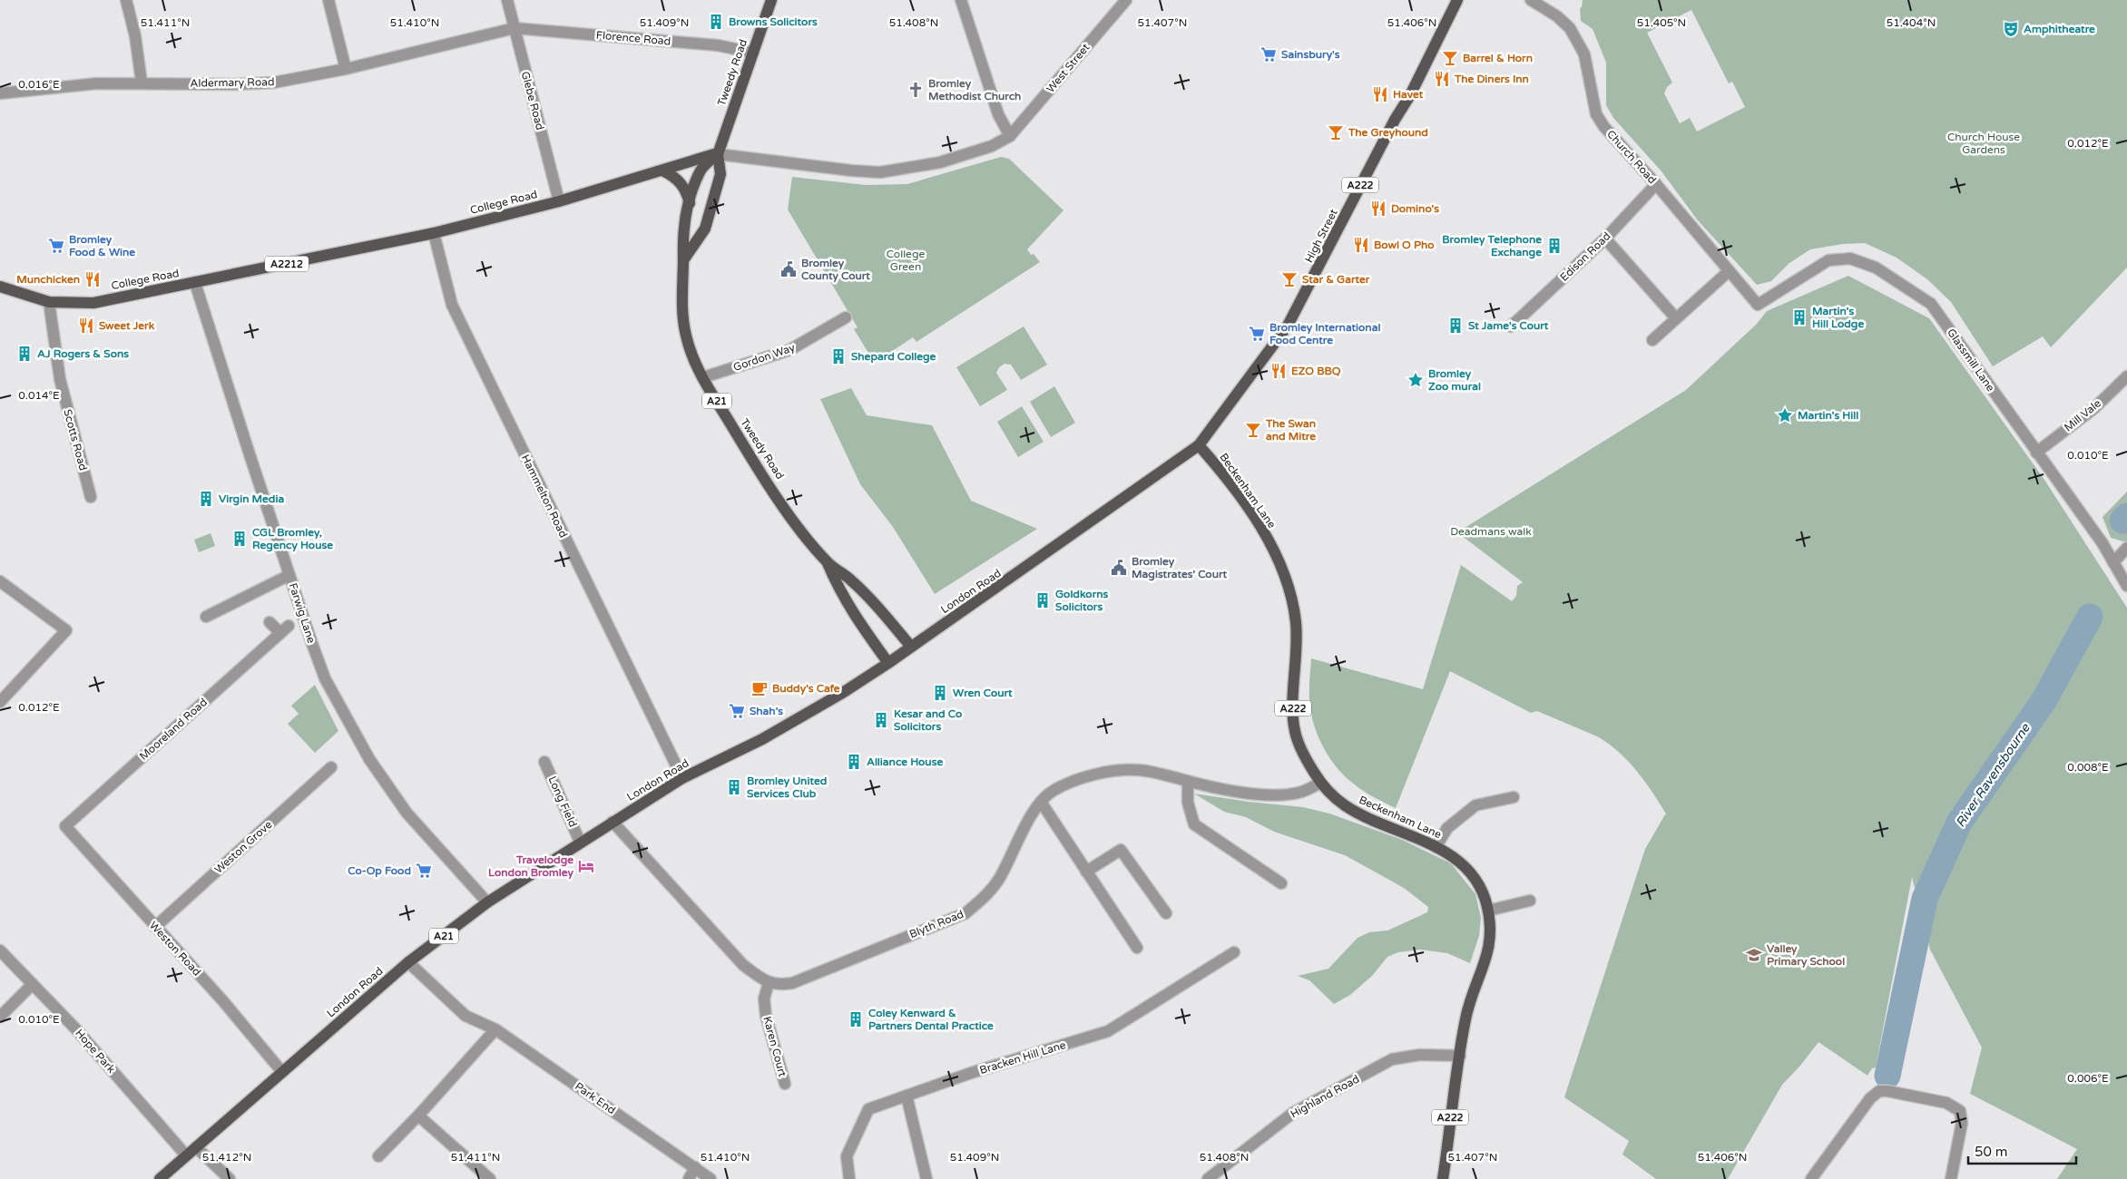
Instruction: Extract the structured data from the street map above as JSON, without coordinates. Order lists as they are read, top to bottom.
{
  "streets": {
    "main road": [
      "Tweedy Road",
      "A222",
      "College Road",
      "High Street",
      "A2212",
      "A21",
      "Beckenham Lane",
      "London Road"
    ],
    "street": [
      "Florence Road",
      "West Street",
      "Aldermary Road",
      "Glebe Road",
      "Church Road",
      "Edison Road",
      "Gordon Way",
      "Glassmill Lane",
      "Mill Vale",
      "Scotts Road",
      "Hammelton Road",
      "Farwig Lane",
      "Mooreland Road",
      "Long Field",
      "Weston Grove",
      "Blyth Road",
      "Weston Road",
      "Karen Court",
      "Hope Park",
      "Bracken Hill Lane",
      "Highland Road",
      "Park End"
    ]
  },
  "crossings": [
    ["Florence Road", "Tweedy Road"],
    ["Florence Road", "Aldermary Road"],
    ["Florence Road", "Glebe Road"],
    ["West Street", "College Road"],
    ["Tweedy Road", "College Road"],
    ["Tweedy Road", "Gordon Way"],
    ["Tweedy Road", "London Road"],
    ["Aldermary Road", "Glebe Road"],
    ["Glebe Road", "College Road"],
    ["Church Road", "Edison Road"],
    ["Church Road", "Glassmill Lane"],
    ["College Road", "Scotts Road"],
    ["College Road", "Hammelton Road"],
    ["College Road", "Farwig Lane"],
    ["High Street", "Beckenham Lane"],
    ["High Street", "London Road"],
    ["Glassmill Lane", "Mill Vale"],
    ["Beckenham Lane", "London Road"],
    ["Beckenham Lane", "Blyth Road"],
    ["Beckenham Lane", "Highland Road"],
    ["Hammelton Road", "London Road"],
    ["London Road", "Farwig Lane"],
    ["London Road", "Long Field"],
    ["London Road", "Weston Road"],
    ["London Road", "Hope Park"],
    ["London Road", "Park End"],
    ["Mooreland Road", "Weston Road"],
    ["Weston Grove", "Weston Road"],
    ["Blyth Road", "Karen Court"]
  ],
  "water": ["River Ravensbourne"],
  "parks": ["Church House Gardens", "College Green", "Deadmans walk"],
  "places": {
    "building": [
      "Browns Solicitors",
      "Bromley Telephone Exchange",
      "Martin's Hill Lodge",
      "St Jame's Court",
      "AJ Rogers & Sons",
      "Shepard College",
      "Virgin Media",
      "CGL Bromley, Regency House",
      "Goldkorns Solicitors",
      "Wren Court",
      "Kesar and Co Solicitors",
      "Alliance House",
      "Bromley United Services Club",
      "Coley Kenward & Partners Dental Practice"
    ],
    "theatre": ["Amphitheatre"],
    "supermarket": [
      "Sainsbury's",
      "Bromley Food & Wine",
      "Bromley International Food Centre",
      "Shah's",
      "Co-Op Food"
    ],
    "bar": [
      "Barrel & Horn",
      "The Greyhound",
      "Star & Garter",
      "The Swan and Mitre"
    ],
    "restaurant": [
      "The Diners Inn",
      "Havet",
      "Domino's",
      "Bowl O Pho",
      "Munchicken",
      "Sweet Jerk",
      "EZO BBQ"
    ],
    "church": ["Bromley Methodist Church"],
    "public building": ["Bromley County Court", "Bromley Magistrates' Court"],
    "place": ["Bromley Zoo mural", "Martin's Hill"],
    "cafe": ["Buddy's Cafe"],
    "hotel": ["Travelodge London Bromley"],
    "school or university": ["Valley Primary School"]
  },
  "scale_bar": "50 m",
  "coordinates": [
    "51.411°N",
    "51.409°N",
    "51.407°N",
    "51.406°N",
    "51.410°N",
    "51.408°N",
    "51.405°N",
    "51.404°N",
    "0.016°E",
    "0.012°E",
    "0.014°E",
    "0.010°E",
    "0.008°E",
    "0.006°E",
    "51.412°N"
  ]
}
